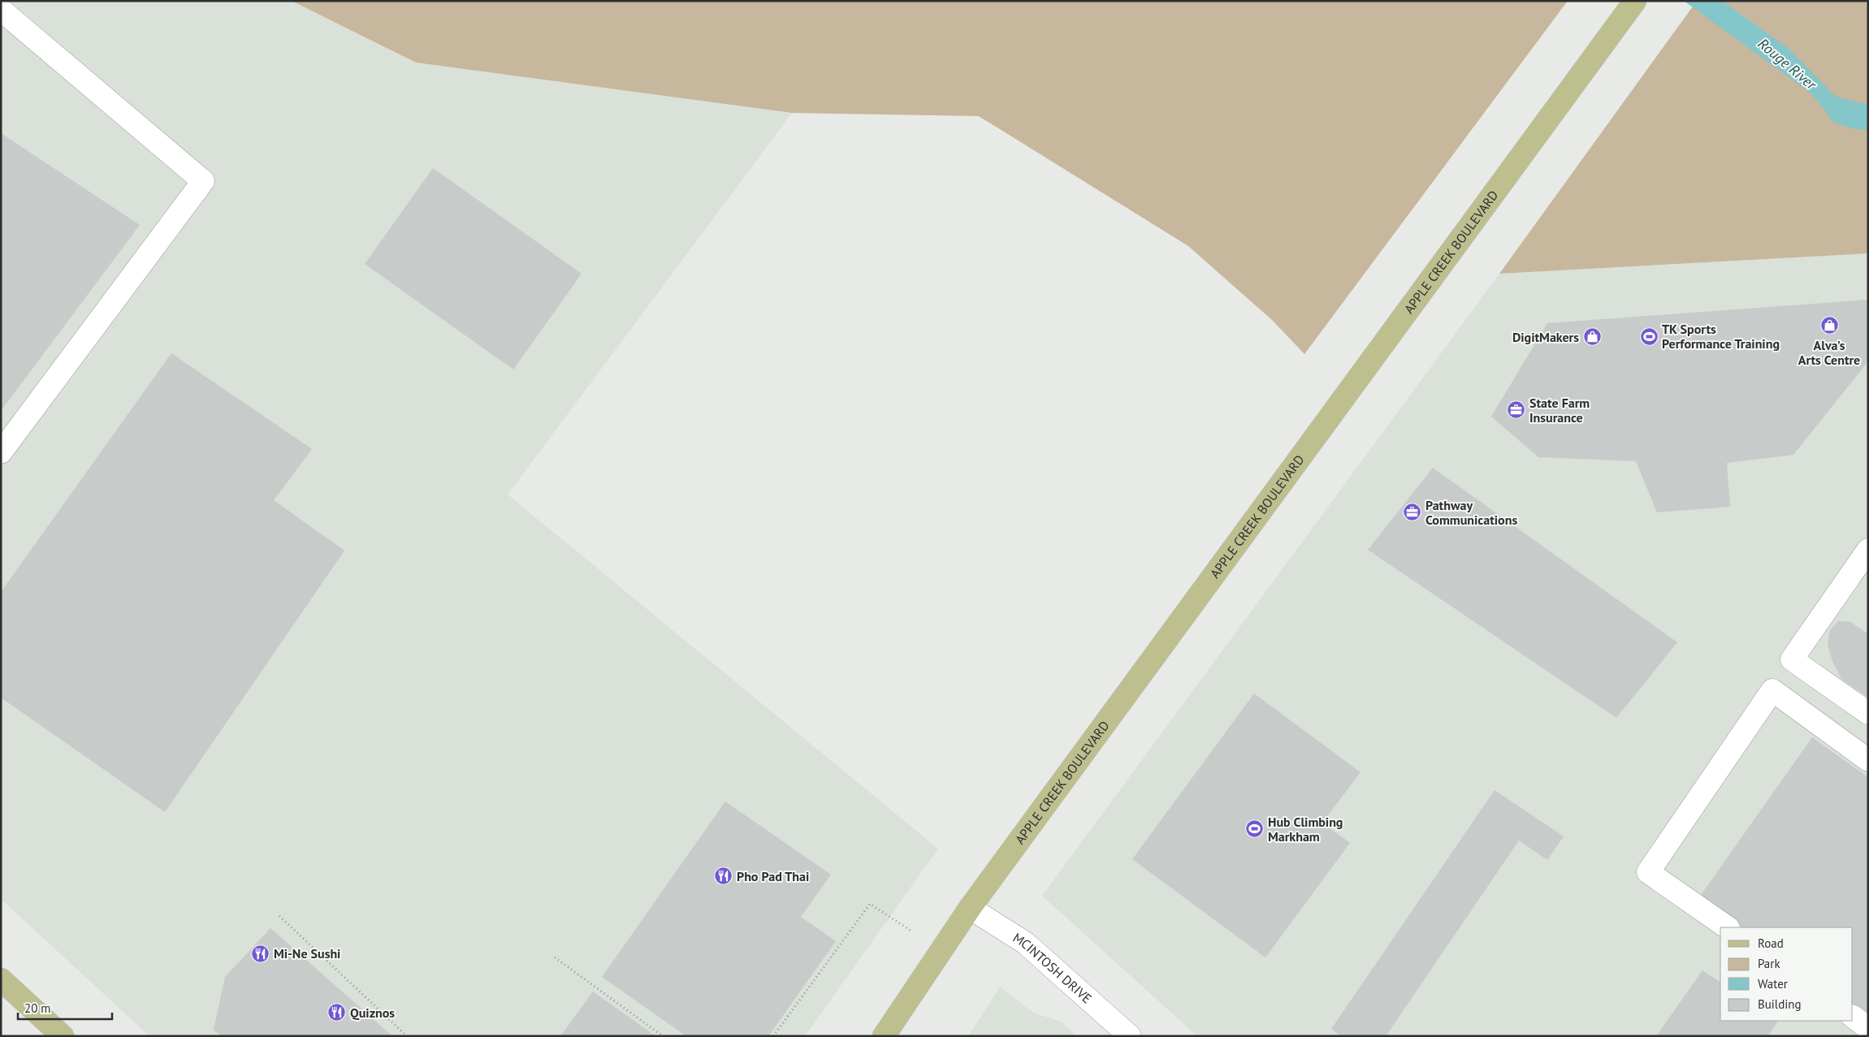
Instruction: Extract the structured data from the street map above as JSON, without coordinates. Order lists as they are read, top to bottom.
{
  "streets": {
    "main road": ["APPLE CREEK BOULEVARD"],
    "street": ["MCINTOSH DRIVE"]
  },
  "crossings": [
    ["APPLE CREEK BOULEVARD", "MCINTOSH DRIVE"]
  ],
  "water": ["Rouge River"],
  "places": {
    "shop": ["Alva's Arts Centre", "DigitMakers"],
    "sports": ["TK Sports Performance Training", "Hub Climbing Markham"],
    "office": ["State Farm Insurance", "Pathway Communications"],
    "restaurant": ["Pho Pad Thai", "Mi-Ne Sushi", "Quiznos"]
  },
  "legend": [
    "Road",
    "Park",
    "Water",
    "Building"
  ],
  "scale_bar": "20 m"
}
